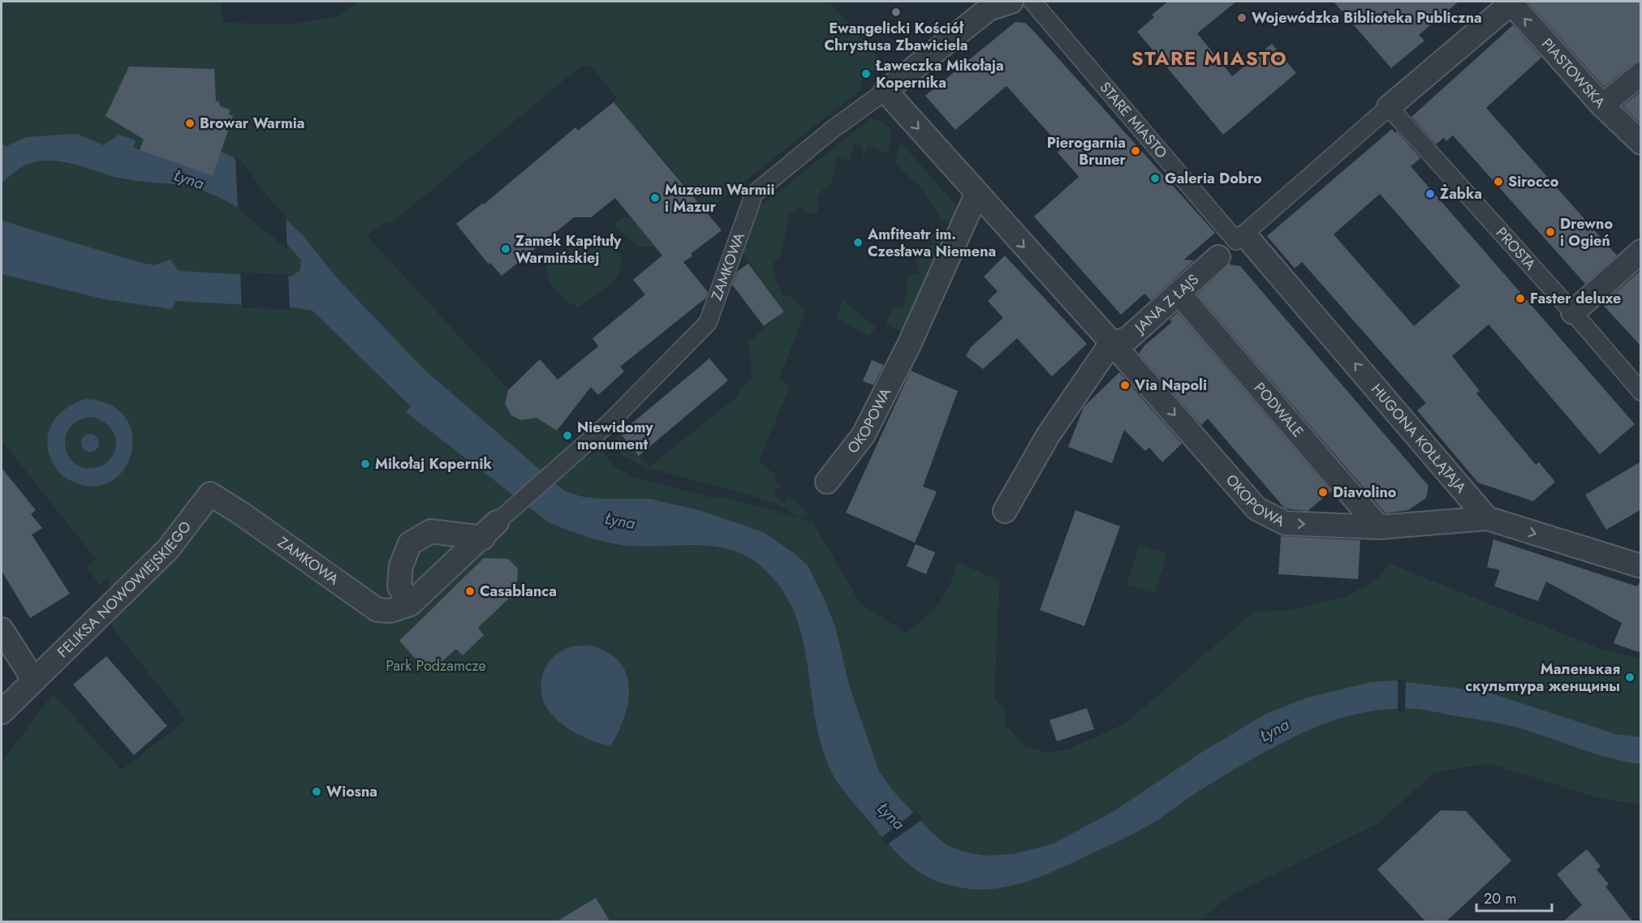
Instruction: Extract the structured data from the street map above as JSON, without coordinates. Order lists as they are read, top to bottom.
{
  "streets": {
    "street": [
      "PIASTOWSKA",
      "STARE MIASTO",
      "PROSTA",
      "ZAMKOWA",
      "JANA Z ŁAJS",
      "PODWALE",
      "OKOPOWA",
      "HUGONA KOŁŁĄTAJA",
      "FELIKSA NOWOWIEJSKIEGO"
    ]
  },
  "crossings": [
    ["STARE MIASTO", "PROSTA"],
    ["ZAMKOWA", "OKOPOWA"],
    ["ZAMKOWA", "FELIKSA NOWOWIEJSKIEGO"],
    ["JANA Z ŁAJS", "PODWALE"],
    ["JANA Z ŁAJS", "OKOPOWA"],
    ["PODWALE", "OKOPOWA"],
    ["OKOPOWA", "HUGONA KOŁŁĄTAJA"]
  ],
  "one_way": ["PIASTOWSKA", "OKOPOWA", "HUGONA KOŁŁĄTAJA"],
  "districts": ["STARE MIASTO"],
  "water": ["Łyna"],
  "parks": ["Park Podzamcze"],
  "places": [
    "Ewangelicki Kościół Chrystusa Zbawiciela",
    "Wojewódzka Biblioteka Publiczna",
    "Ławeczka Mikołaja Kopernika",
    "Browar Warmia",
    "Pierogarnia Bruner",
    "Galeria Dobro",
    "Sirocco",
    "Żabka",
    "Muzeum Warmii i Mazur",
    "Drewno i Ogień",
    "Amfiteatr im. Czesława Niemena",
    "Zamek Kapituły Warmińskiej",
    "Faster deluxe",
    "Via Napoli",
    "Niewidomy monument",
    "Mikołaj Kopernik",
    "Diavolino",
    "Casablanca",
    "Маленькая скульптура женщины",
    "Wiosna"
  ],
  "scale_bar": "20 m"
}
